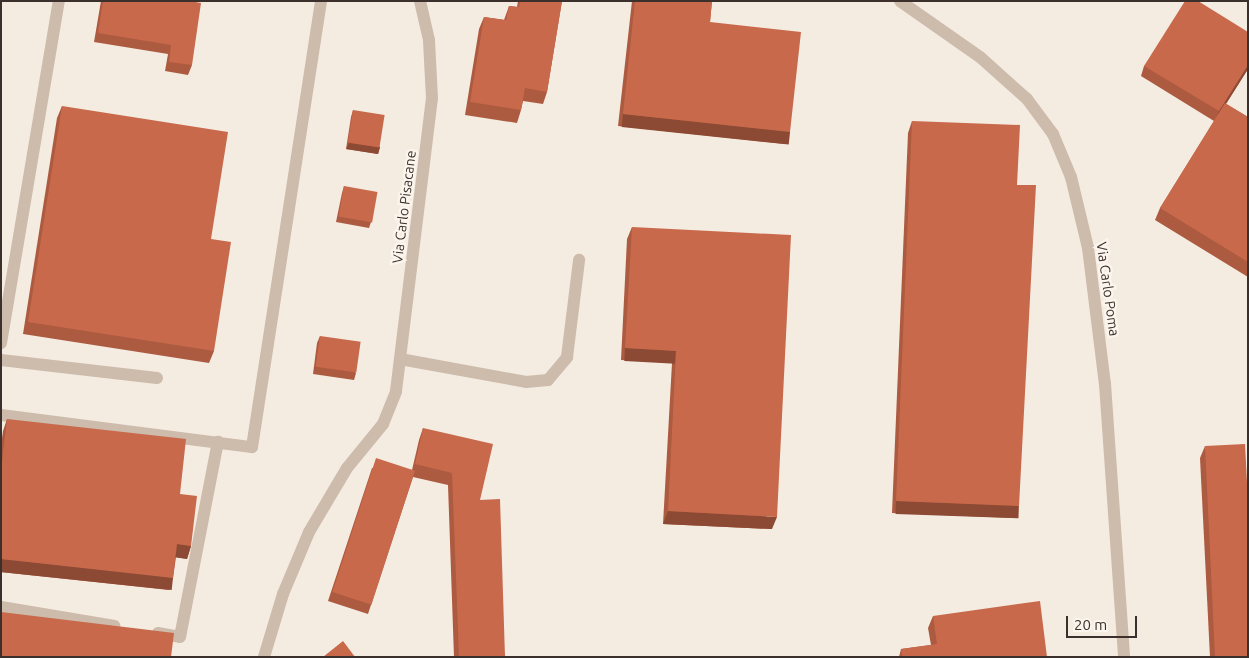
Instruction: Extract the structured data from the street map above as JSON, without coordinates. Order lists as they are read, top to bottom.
{
  "streets": {
    "street": ["Via Carlo Pisacane", "Via Carlo Poma"]
  },
  "scale_bar": "20 m"
}
